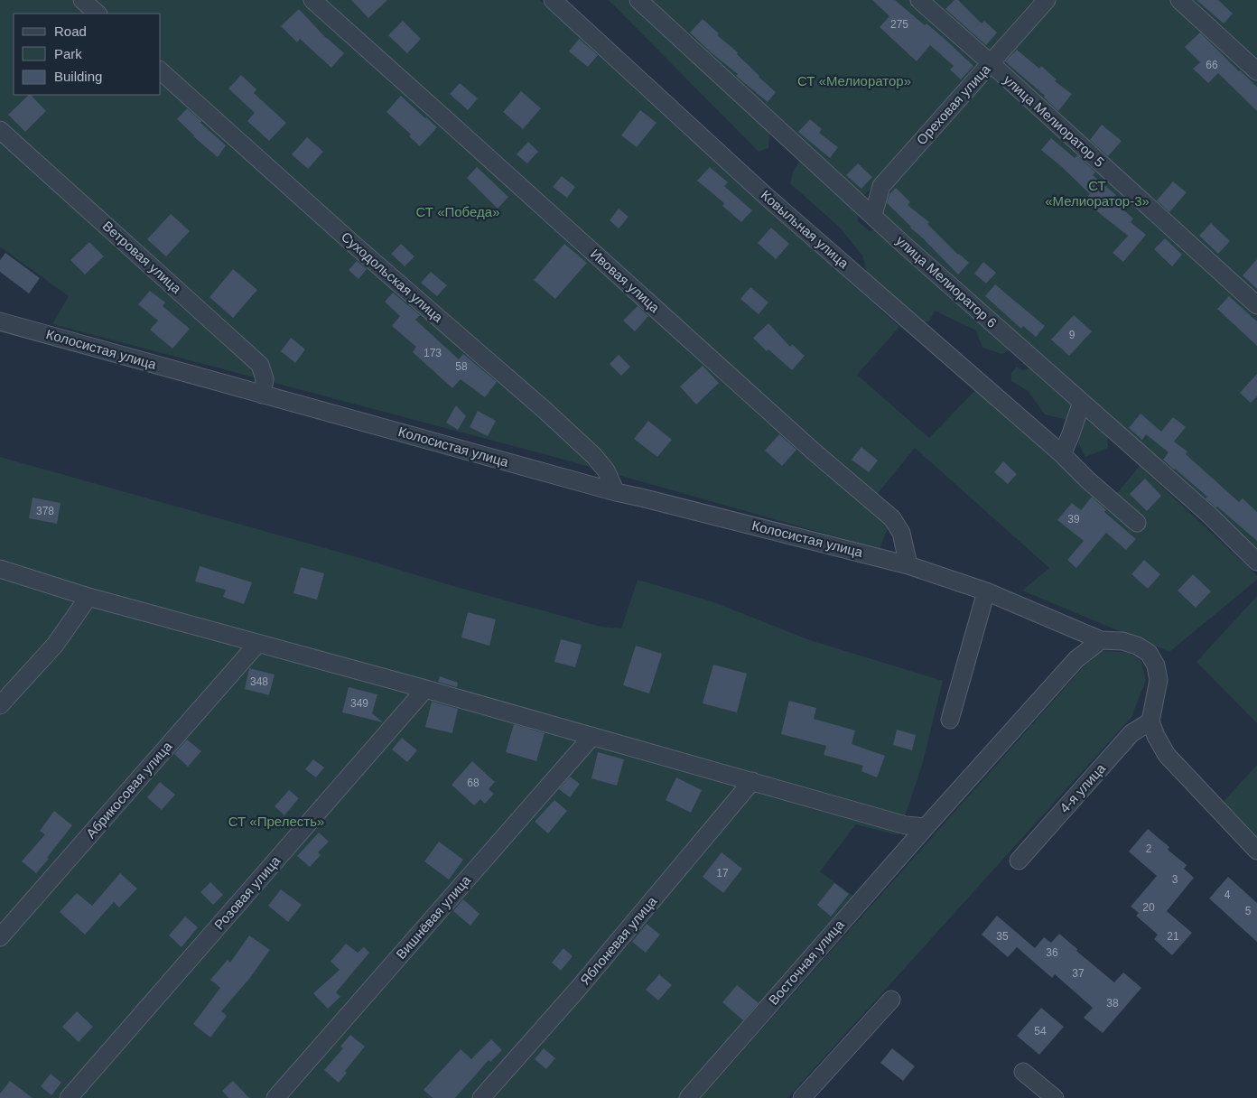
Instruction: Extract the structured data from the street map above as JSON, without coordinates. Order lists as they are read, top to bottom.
{
  "streets": {
    "street": [
      "Ореховая улица",
      "улица Мелиоратор 5",
      "Ковыльная улица",
      "Ветровая улица",
      "Суходольская улица",
      "Ивовая улица",
      "улица Мелиоратор 6",
      "Колосистая улица",
      "4-я улица",
      "Абрикосовая улица",
      "Розовая улица",
      "Вишнёвая улица",
      "Яблоневая улица",
      "Восточная улица"
    ]
  },
  "crossings": [
    ["Ореховая улица", "улица Мелиоратор 5"],
    ["Ореховая улица", "улица Мелиоратор 6"],
    ["Ветровая улица", "Колосистая улица"],
    ["Суходольская улица", "Колосистая улица"],
    ["Ивовая улица", "Колосистая улица"],
    ["Колосистая улица", "Восточная улица"]
  ],
  "parks": [
    "СТ «Мелиоратор»",
    "СТ «Мелиоратор-3»",
    "СТ «Победа»",
    "СТ «Прелесть»"
  ],
  "house_numbers": [
    "275",
    "66",
    "9",
    "173",
    "58",
    "378",
    "39",
    "348",
    "349",
    "68",
    "2",
    "17",
    "3",
    "4",
    "20",
    "5",
    "35",
    "21",
    "36",
    "37",
    "38",
    "54"
  ],
  "legend": ["Road", "Park", "Building"]
}
